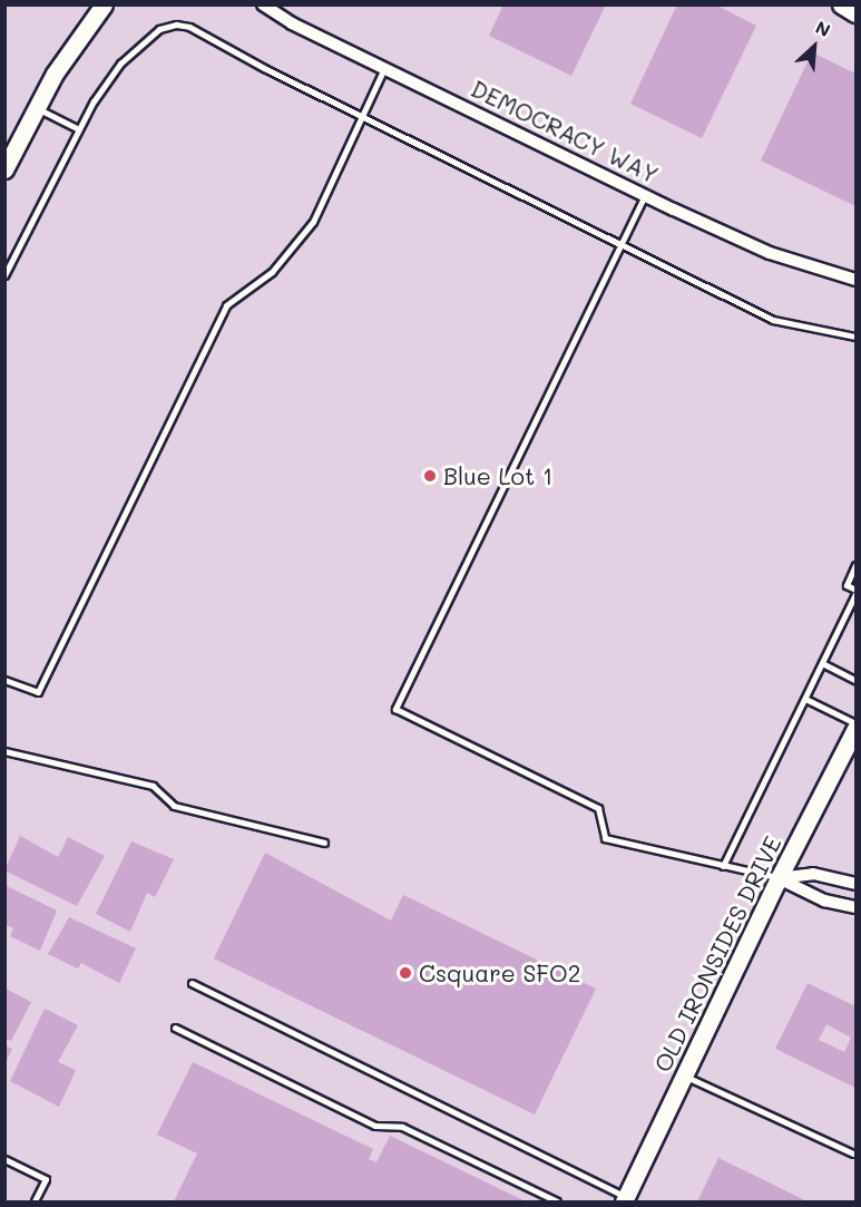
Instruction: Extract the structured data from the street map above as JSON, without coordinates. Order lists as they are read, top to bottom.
{
  "streets": {
    "street": ["DEMOCRACY WAY", "OLD IRONSIDES DRIVE"]
  },
  "places": ["Blue Lot 1", "Csquare SFO2"],
  "north": "top right"
}
